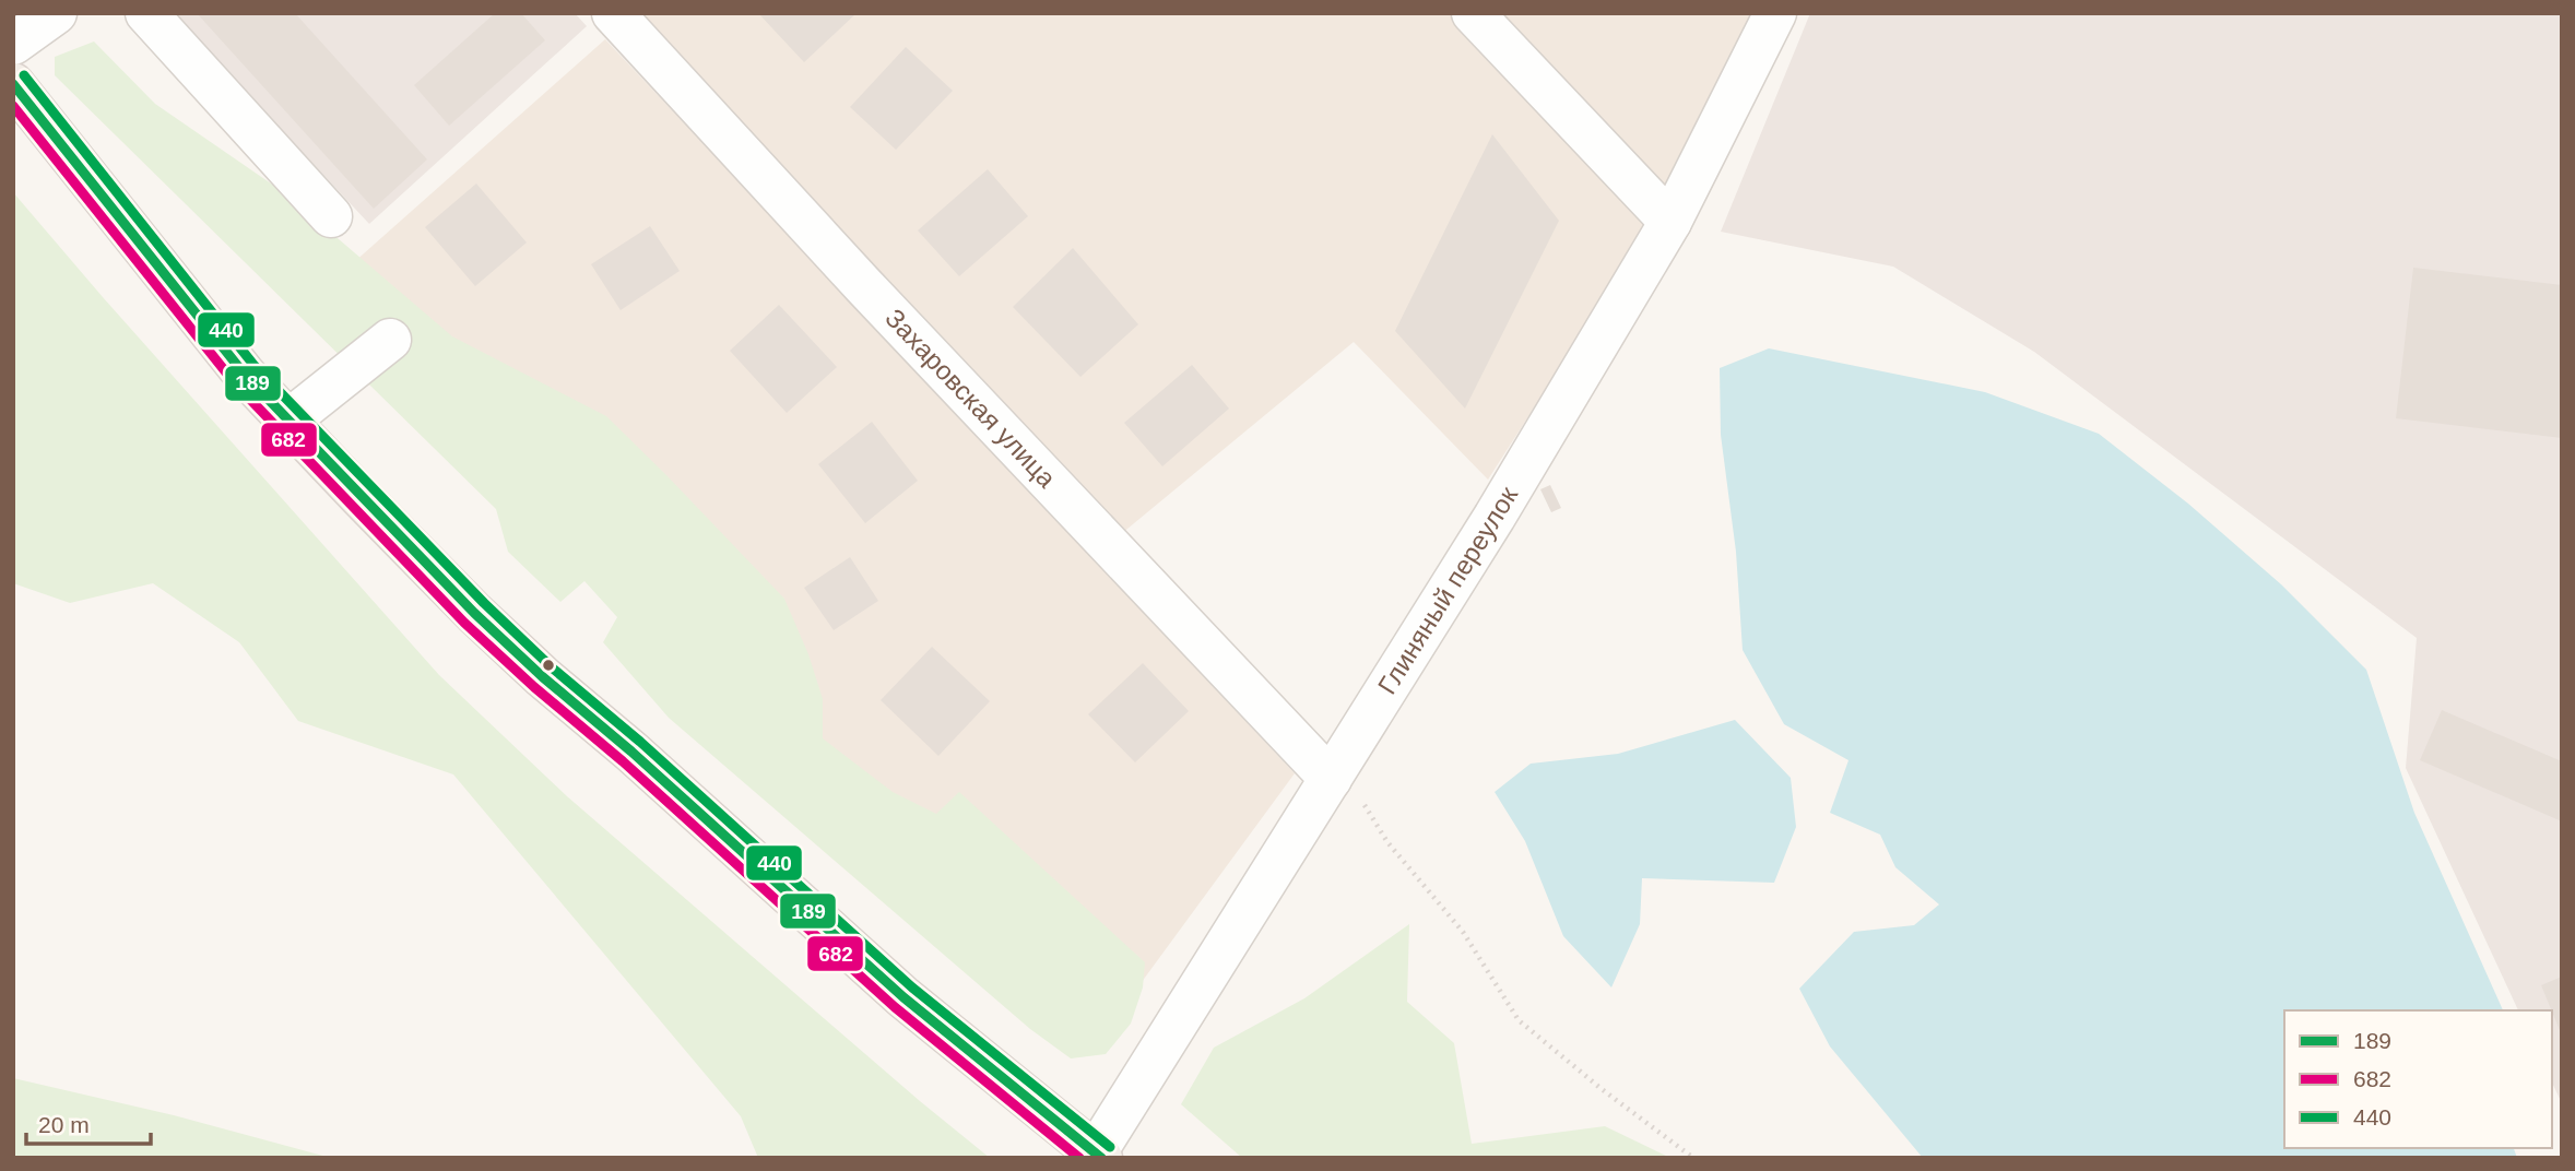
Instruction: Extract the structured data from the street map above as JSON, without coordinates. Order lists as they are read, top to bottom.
{
  "streets": {
    "street": ["Захаровская улица", "Глиняный переулок"]
  },
  "crossings": [
    ["Захаровская улица", "Глиняный переулок"]
  ],
  "lines": ["transit line 440", "transit line 189", "transit line 682"],
  "legend": ["189", "682", "440"],
  "scale_bar": "20 m"
}
